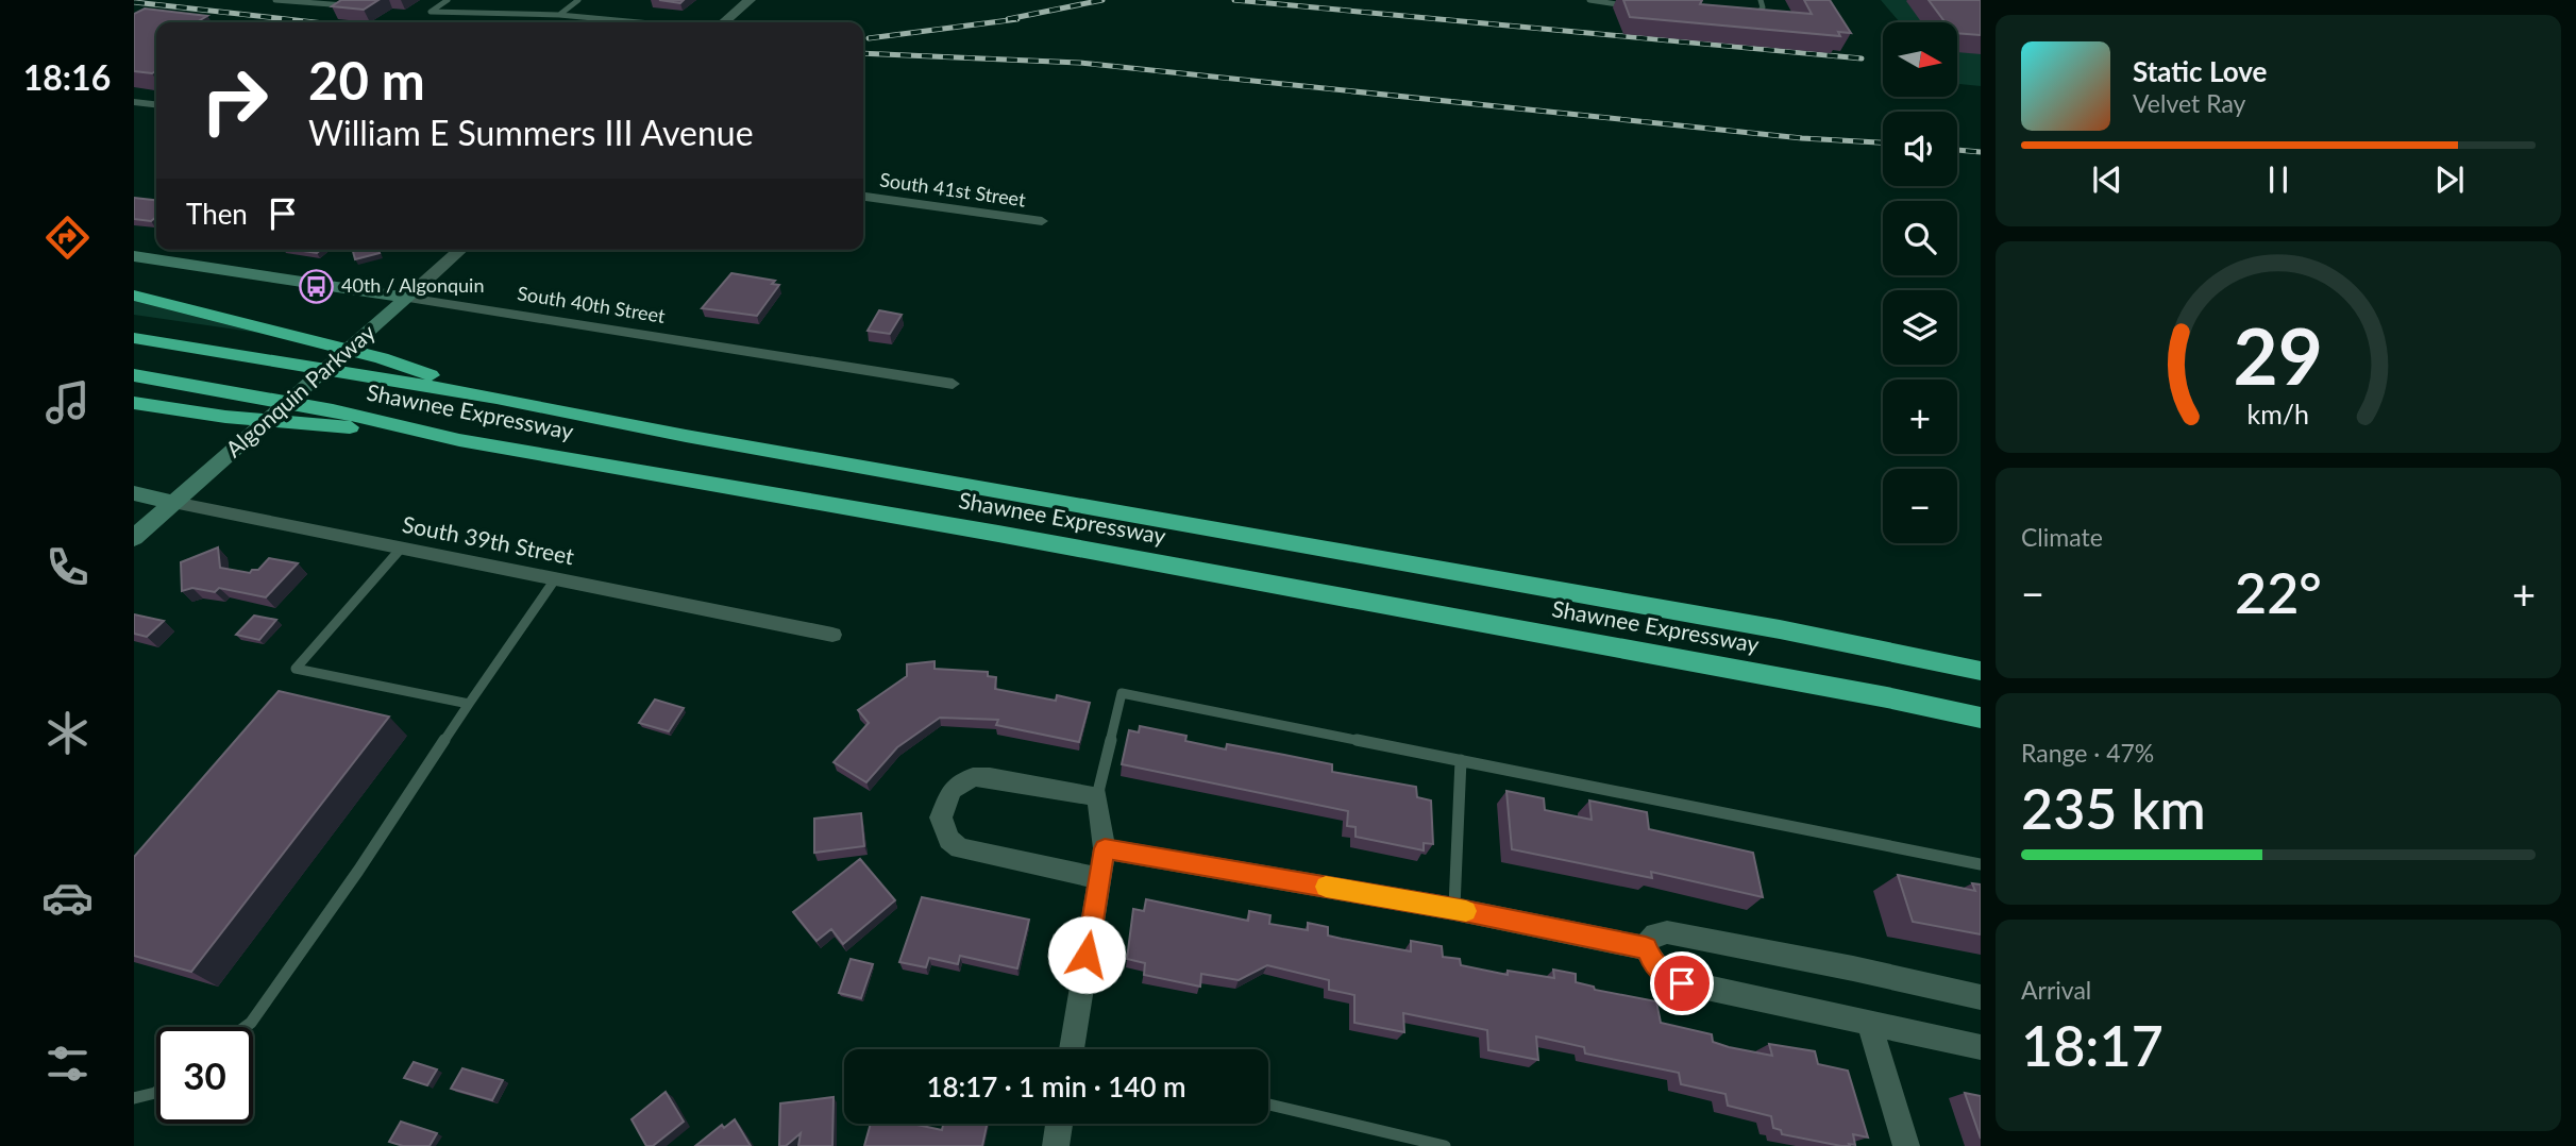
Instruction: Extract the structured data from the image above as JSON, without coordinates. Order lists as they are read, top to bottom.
{
  "streets": {
    "highway": ["Shawnee Expressway"],
    "main road": ["South 40th Street", "Algonquin Parkway", "South 39th Street"],
    "street": ["South 41st Street"]
  },
  "crossings": [
    ["South 40th Street", "Algonquin Parkway"],
    ["Algonquin Parkway", "South 39th Street"]
  ],
  "places": {
    "bus stop": ["40th / Algonquin"]
  },
  "north": "right",
  "page": {
    "tabs": "18:16",
    "map_buttons": ["+", "−"],
    "turn": ["20 m", "William E Summers III Avenue"],
    "song": ["Static Love", "Velvet Ray"],
    "then": "Then",
    "tile": [
      "Climate",
      ["Range · 47%", "235 km"],
      ["Arrival", "18:17"]
    ],
    "heat": ["−", "22°", "+"],
    "limit": "30",
    "trip": "18:17 · 1 min · 140 m",
    "gauge": ["29", "km/h"]
  }
}
